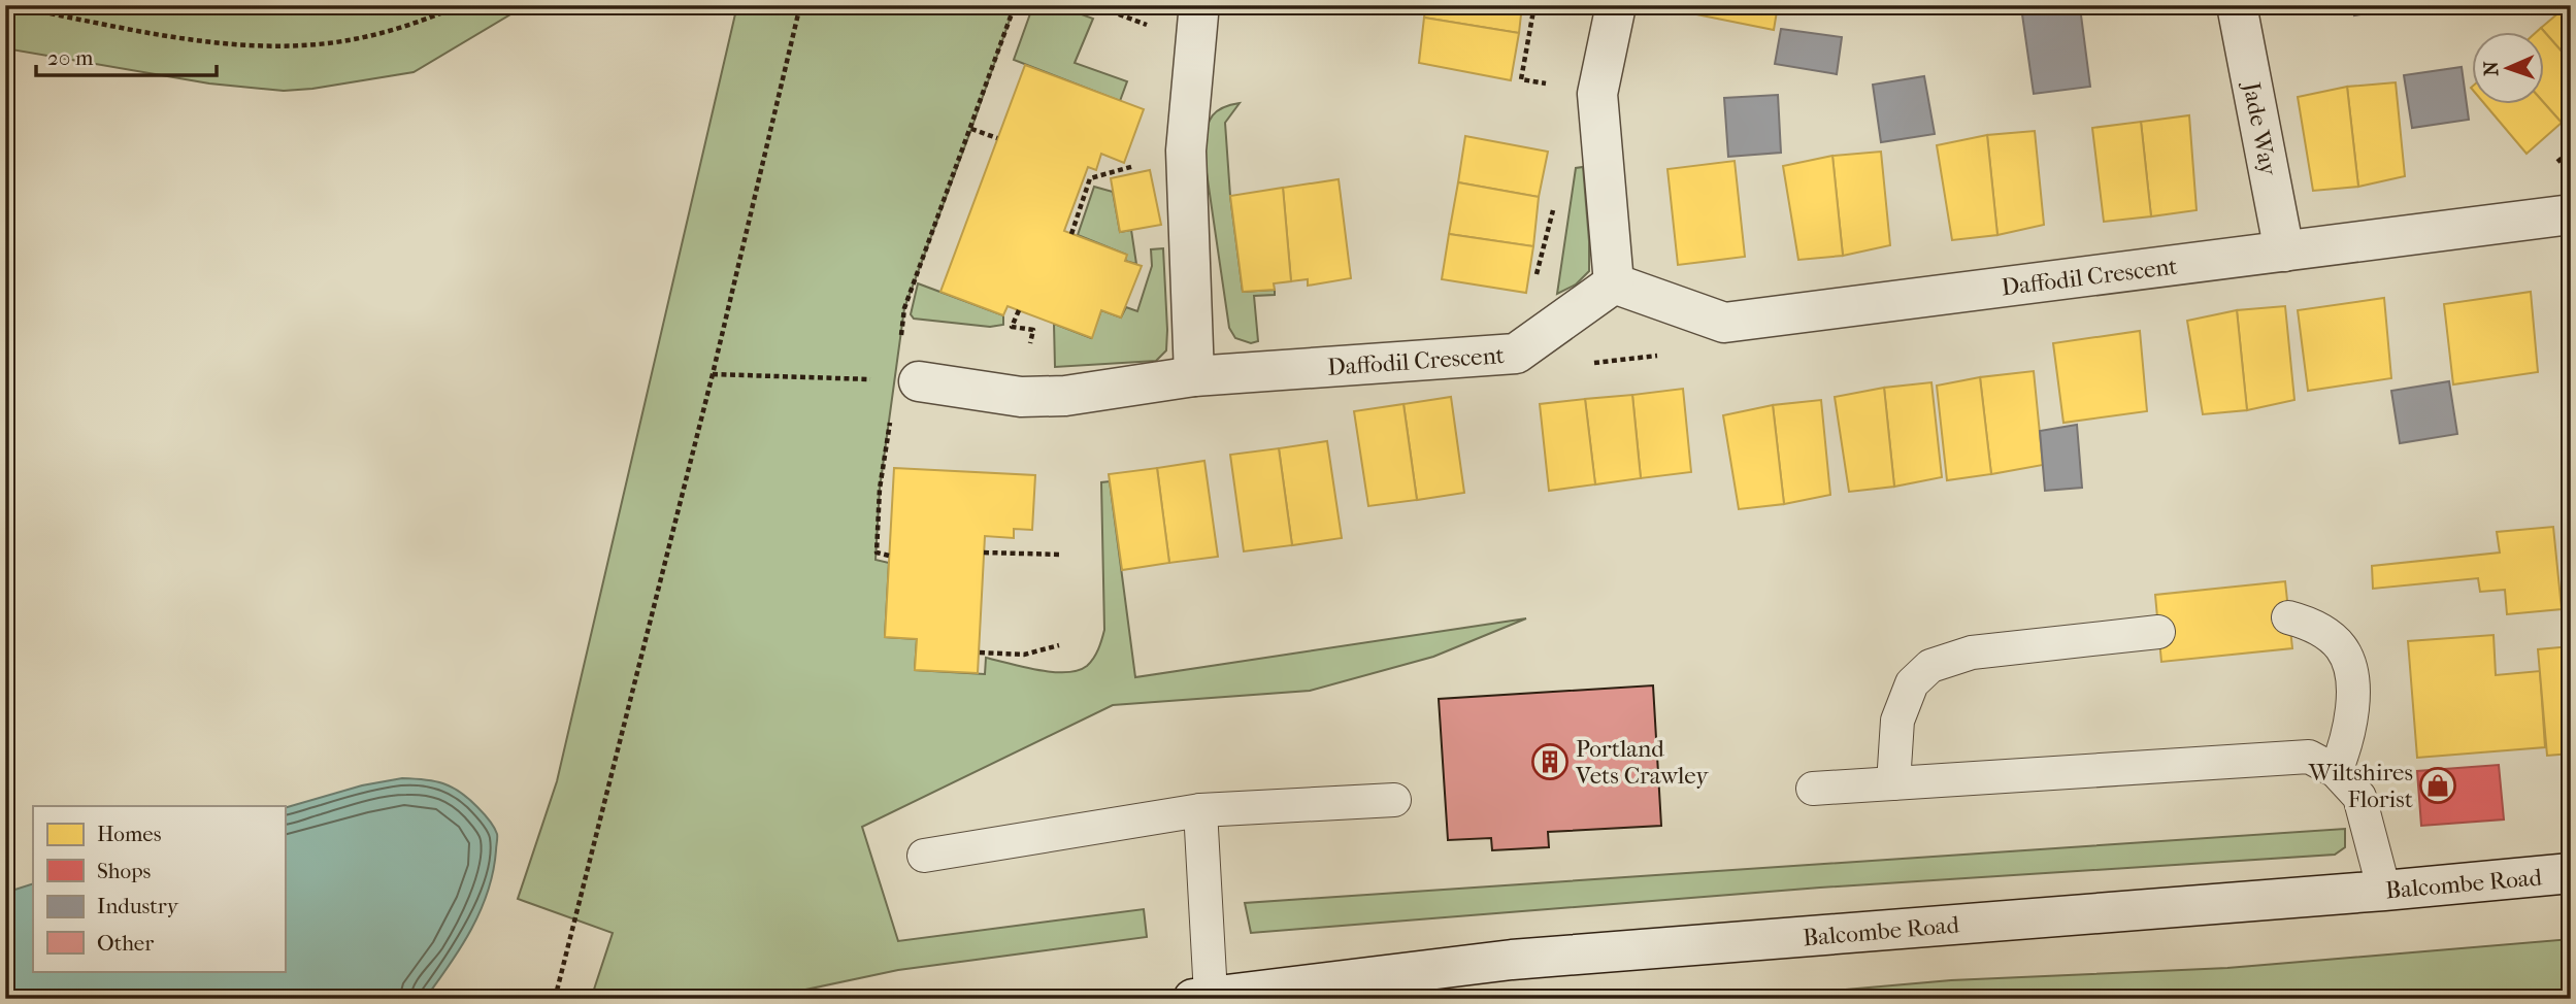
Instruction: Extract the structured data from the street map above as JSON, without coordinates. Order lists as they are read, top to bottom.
{
  "streets": {
    "street": ["Jade Way", "Daffodil Crescent", "Balcombe Road"]
  },
  "crossings": [
    ["Jade Way", "Daffodil Crescent"]
  ],
  "places": {
    "building": ["Portland Vets Crawley"],
    "shop": ["Wiltshires Florist"]
  },
  "legend": [
    "Homes",
    "Shops",
    "Industry",
    "Other"
  ],
  "scale_bar": "20 m",
  "north": "left"
}
